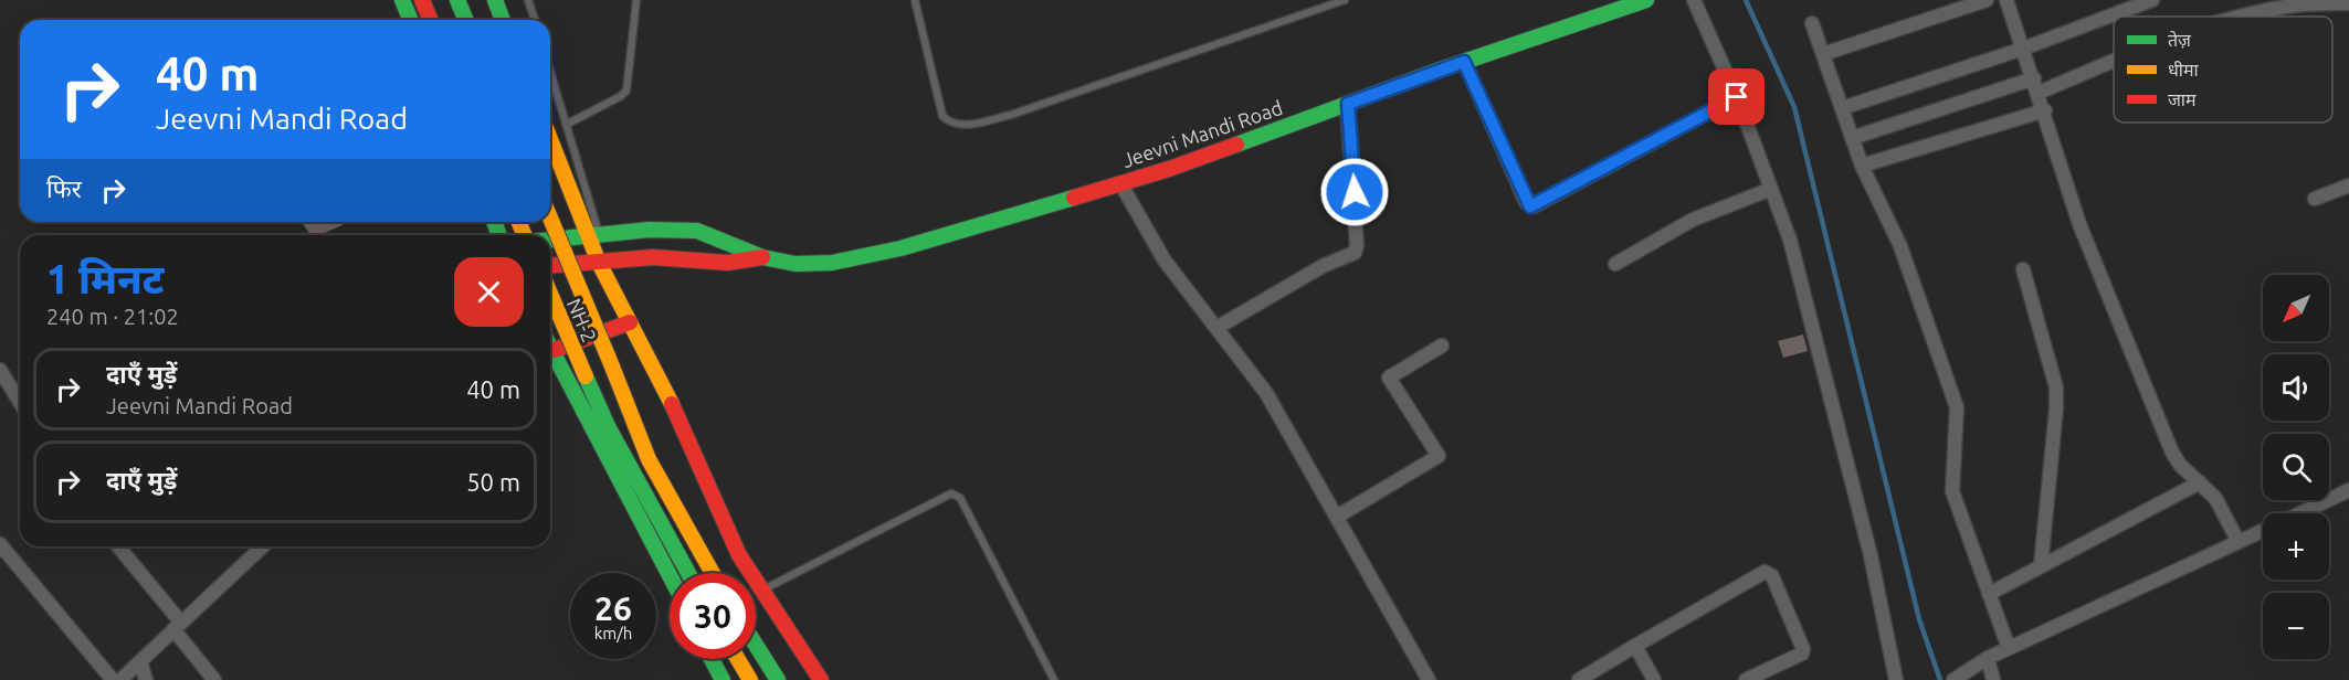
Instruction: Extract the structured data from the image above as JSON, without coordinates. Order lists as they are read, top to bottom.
{
  "streets": {
    "main road": ["Jeevni Mandi Road", "NH-2"]
  },
  "legend": ["तेज़", "धीमा", "जाम"],
  "north": "bottom left",
  "page": {
    "turn": ["40 m", "Jeevni Mandi Road"],
    "then": "फिर",
    "heading": ["1 मिनट", "240 m · 21:02"],
    "map_buttons": ["+", "−"],
    "list": [
      {
        "name": "दाएँ मुड़ें",
        "note": "Jeevni Mandi Road",
        "value": "40 m"
      },
      {
        "name": "दाएँ मुड़ें",
        "value": "50 m"
      }
    ],
    "speed": "26 km/h",
    "limit": "30"
  }
}
